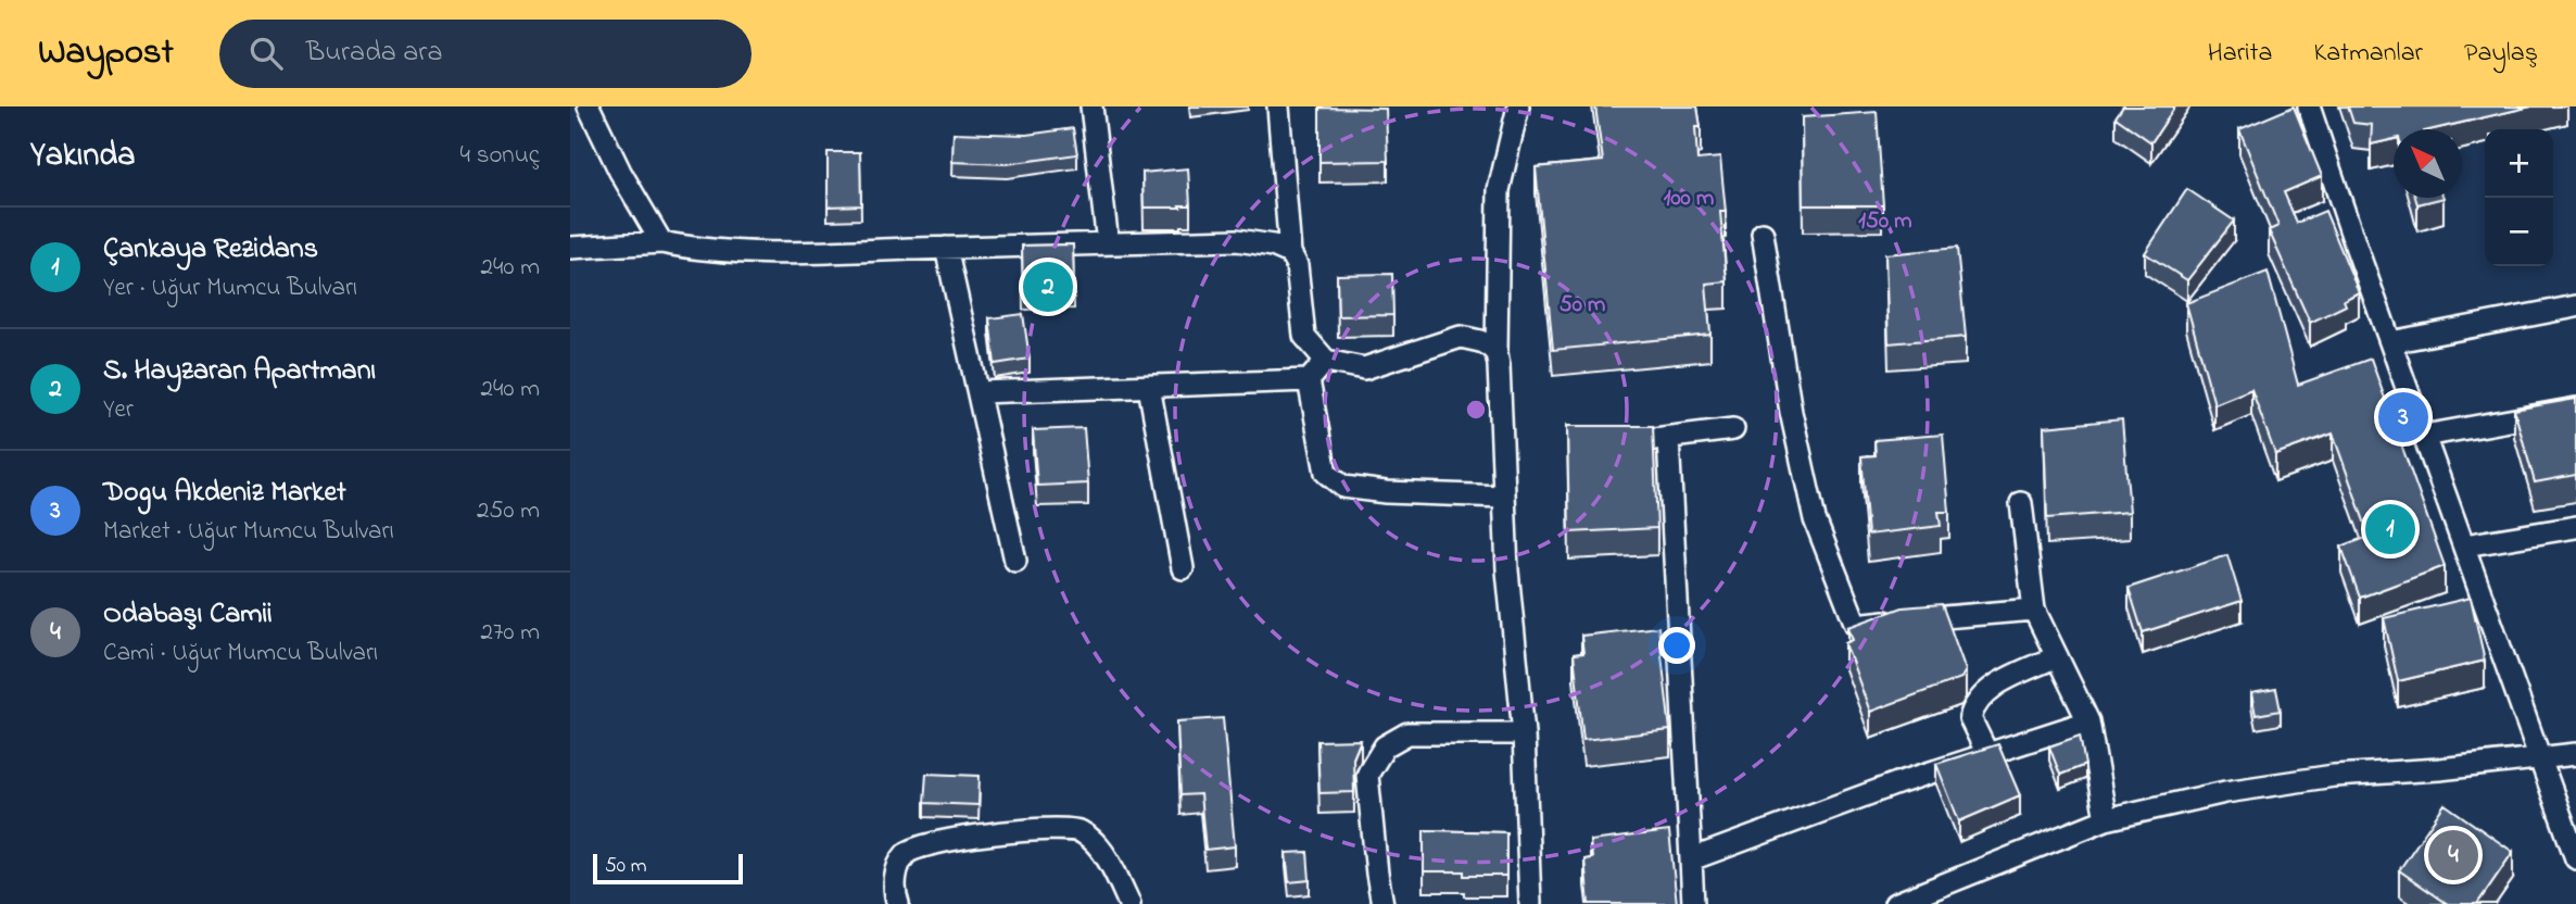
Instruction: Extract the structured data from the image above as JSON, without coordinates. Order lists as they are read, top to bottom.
{
  "scale_bar": "50 m",
  "north": "top left",
  "page": {
    "header": "Waypost",
    "search": "Burada ara",
    "nav": ["Harita", "Katmanlar", "Paylaş"],
    "heading": ["Yakında", "4 sonuç"],
    "map_buttons": ["+", "−"],
    "list": [
      {
        "mark": "1",
        "name": "Çankaya Rezidans",
        "note": "Yer · Uğur Mumcu Bulvarı",
        "value": "240 m"
      },
      {
        "mark": "2",
        "name": "S. Hayzaran Apartmanı",
        "note": "Yer",
        "value": "240 m"
      },
      {
        "mark": "3",
        "name": "Dogu Akdeniz Market",
        "note": "Market · Uğur Mumcu Bulvarı",
        "value": "250 m"
      },
      {
        "mark": "4",
        "name": "Odabaşı Camii",
        "note": "Cami · Uğur Mumcu Bulvarı",
        "value": "270 m"
      }
    ],
    "pins": [
      "2",
      "3",
      "1",
      "4"
    ],
    "scale": "50 m"
  },
  "rings": ["100 m", "150 m", "50 m"]
}
